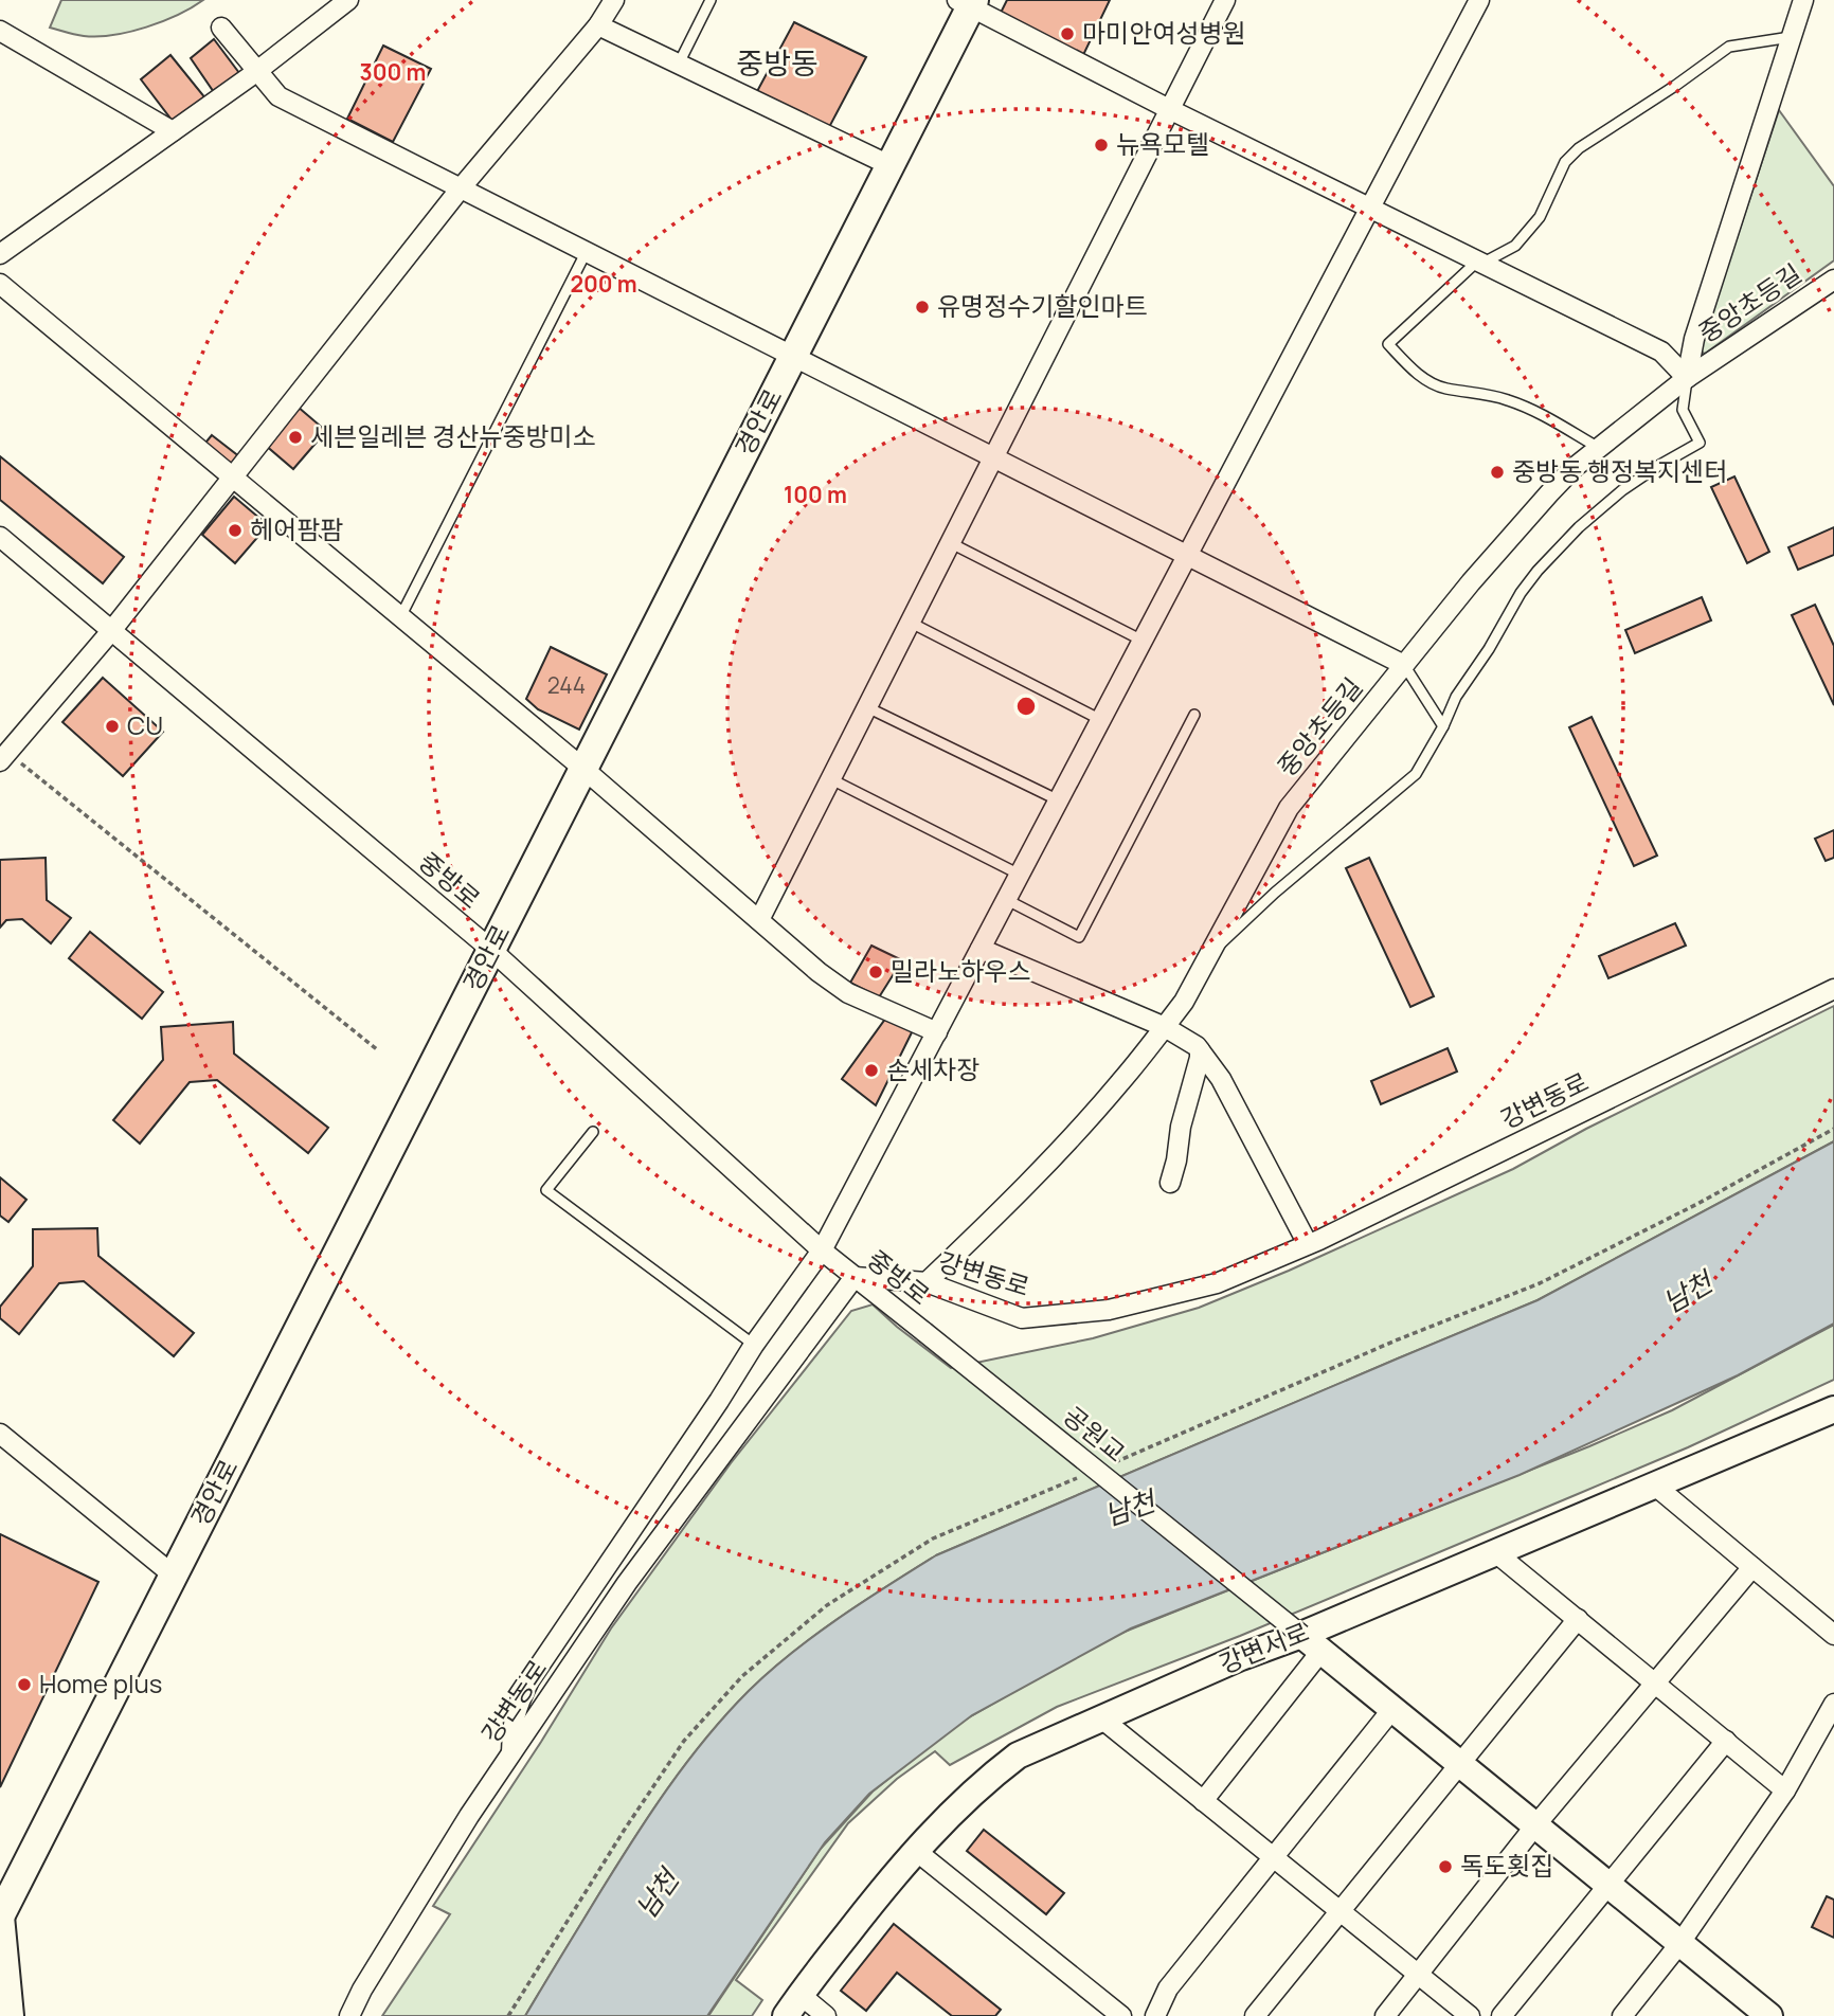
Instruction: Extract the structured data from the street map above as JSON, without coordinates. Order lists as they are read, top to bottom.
{
  "streets": {
    "main road": ["경안로"],
    "street": [
      "중앙초등길",
      "중방로",
      "강변동로",
      "공원교",
      "강변서로"
    ]
  },
  "crossings": [
    ["중앙초등길", "강변동로"],
    ["경안로", "중방로"],
    ["중방로", "강변동로"],
    ["중방로", "공원교"],
    ["공원교", "강변서로"]
  ],
  "districts": ["중방동"],
  "water": ["남천"],
  "places": [
    "마미안여성병원",
    "뉴욕모텔",
    "유명정수기할인마트",
    "세븐일레븐 경산뉴중방미소",
    "중방동 행정복지센터",
    "헤어팜팜",
    "CU",
    "밀라노하우스",
    "손세차장",
    "Home plus",
    "독도횟집"
  ],
  "house_numbers": ["244"],
  "rings": ["300 m", "200 m", "100 m"]
}
